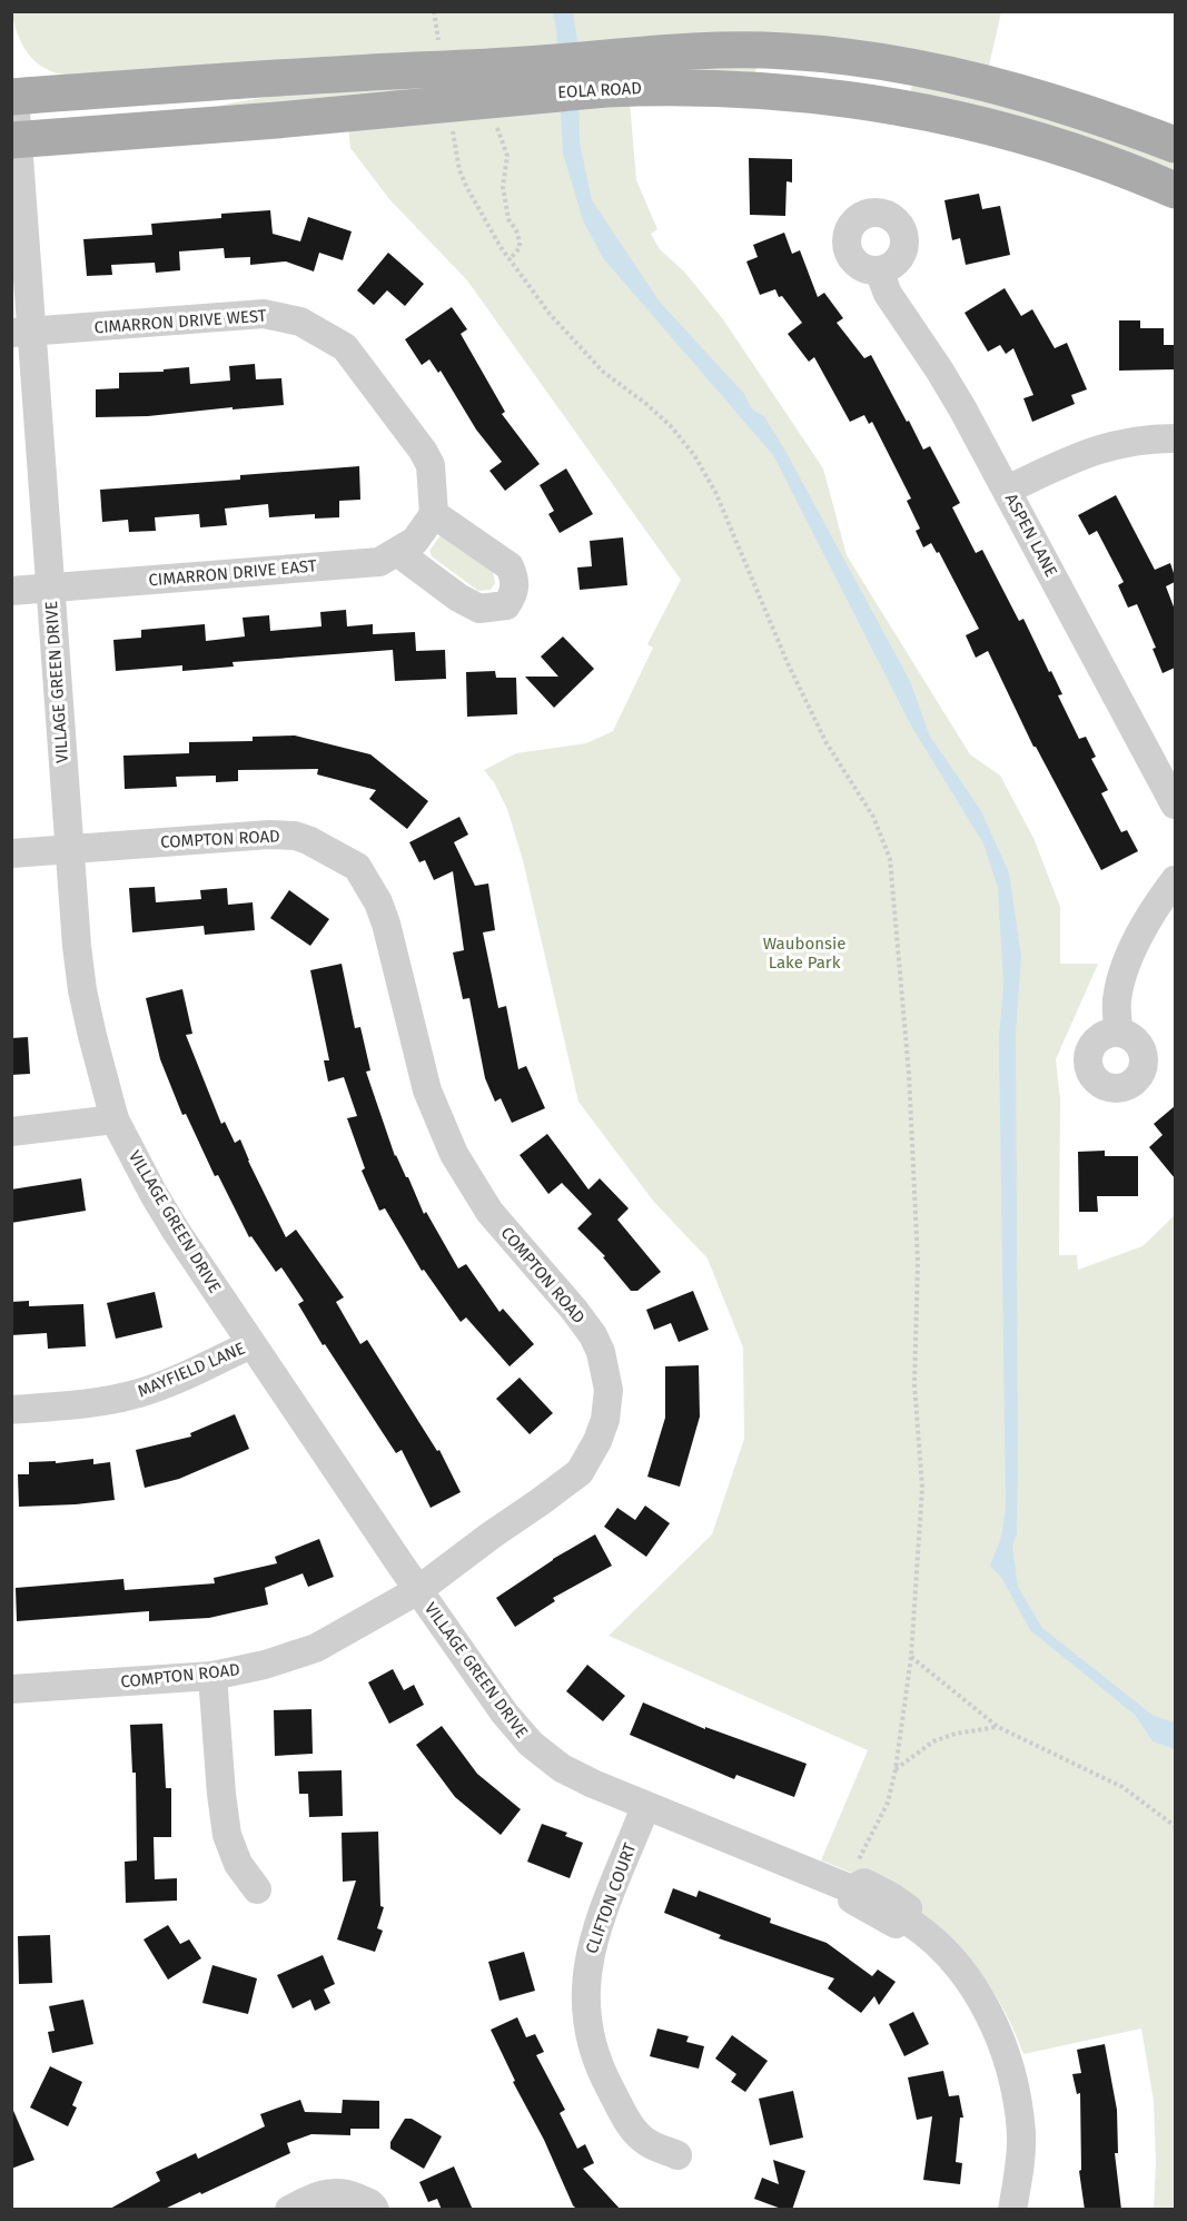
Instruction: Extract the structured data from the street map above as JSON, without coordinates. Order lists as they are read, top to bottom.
{
  "streets": {
    "main road": ["EOLA ROAD"],
    "street": [
      "CIMARRON DRIVE WEST",
      "ASPEN LANE",
      "CIMARRON DRIVE EAST",
      "VILLAGE GREEN DRIVE",
      "COMPTON ROAD",
      "MAYFIELD LANE",
      "CLIFTON COURT"
    ]
  },
  "crossings": [
    ["EOLA ROAD", "VILLAGE GREEN DRIVE"],
    ["CIMARRON DRIVE WEST", "CIMARRON DRIVE EAST"],
    ["CIMARRON DRIVE WEST", "VILLAGE GREEN DRIVE"],
    ["CIMARRON DRIVE EAST", "VILLAGE GREEN DRIVE"],
    ["VILLAGE GREEN DRIVE", "COMPTON ROAD"],
    ["VILLAGE GREEN DRIVE", "MAYFIELD LANE"],
    ["VILLAGE GREEN DRIVE", "CLIFTON COURT"]
  ],
  "parks": ["Waubonsie Lake Park"]
}
